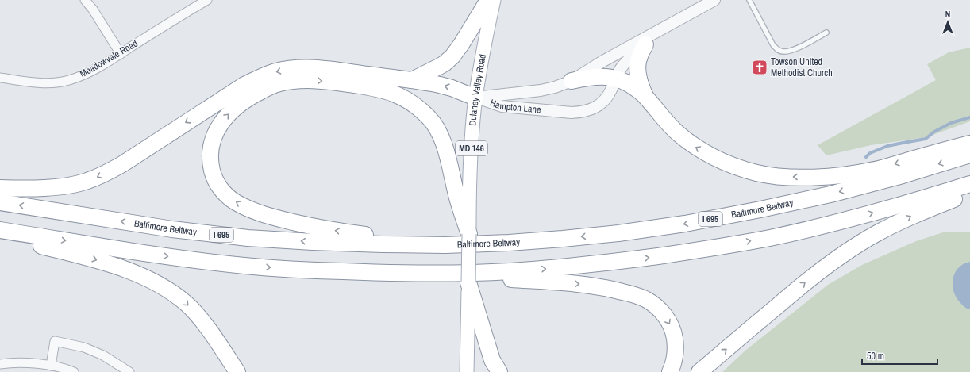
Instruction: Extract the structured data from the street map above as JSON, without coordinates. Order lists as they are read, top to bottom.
{
  "streets": {
    "highway": ["Baltimore Beltway", "I 695"],
    "main road": ["Dulaney Valley Road", "MD 146"],
    "street": ["Meadowvale Road", "Hampton Lane"]
  },
  "crossings": [
    ["Dulaney Valley Road", "Hampton Lane"]
  ],
  "places": {
    "church": ["Towson United Methodist Church"]
  },
  "scale_bar": "50 m",
  "north": "top"
}
